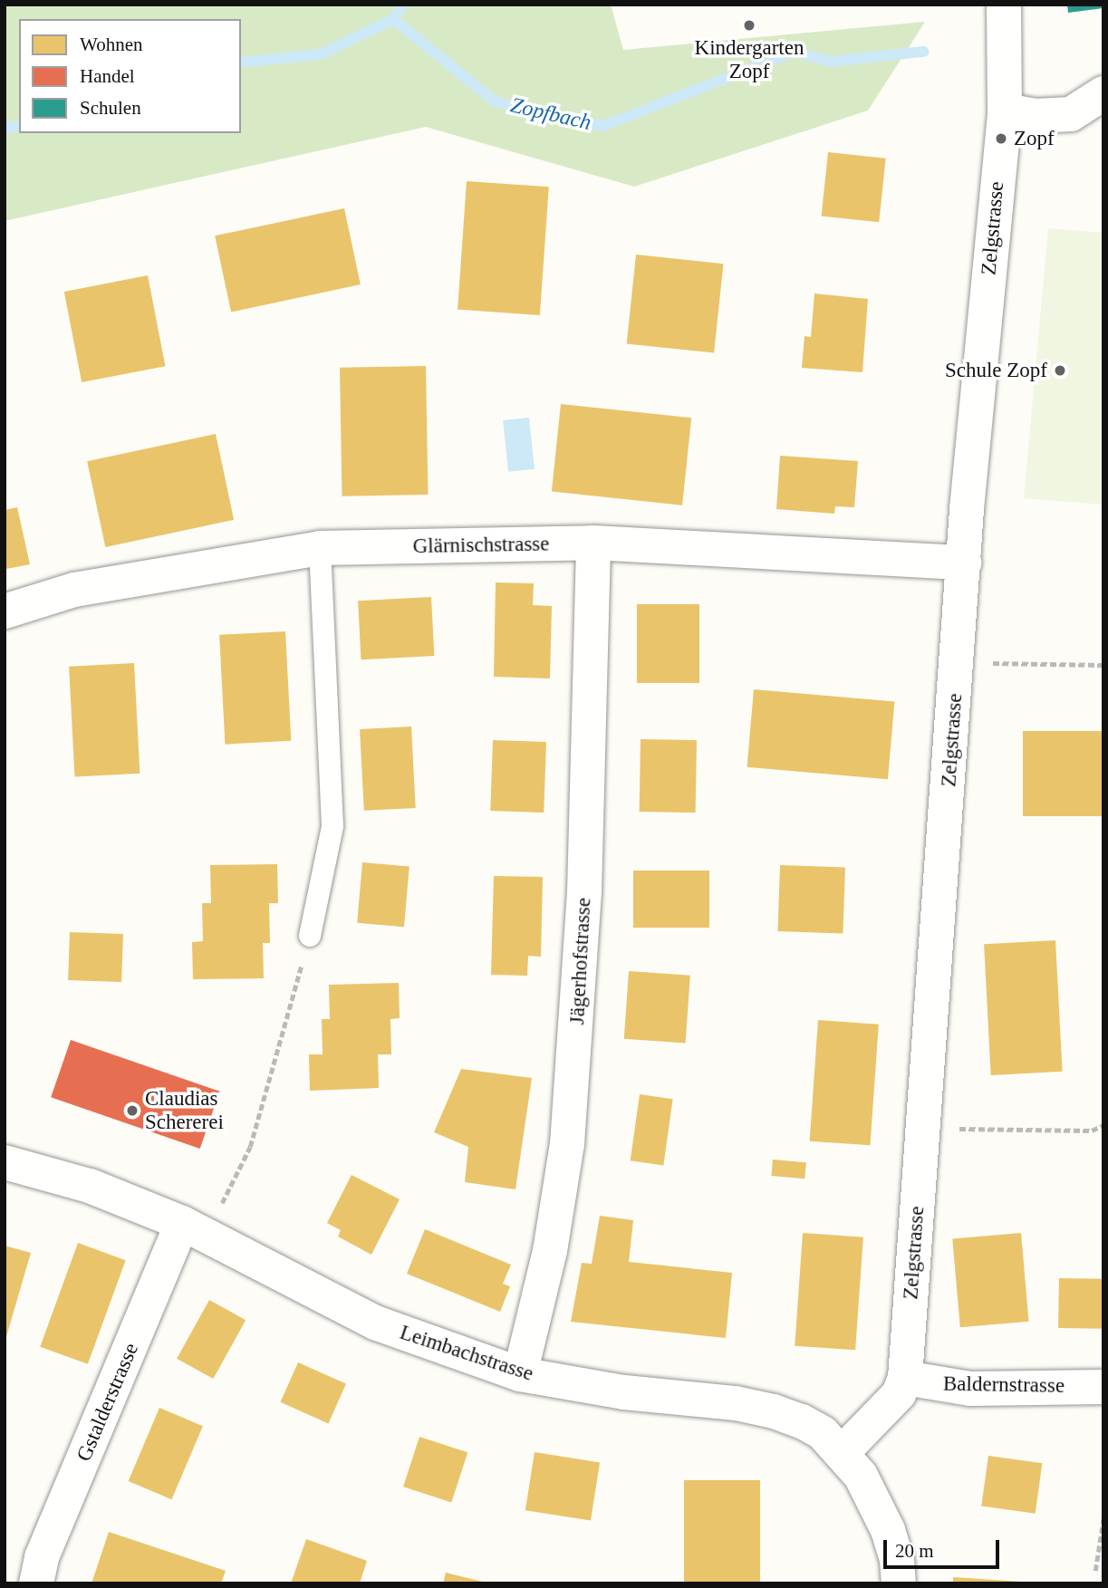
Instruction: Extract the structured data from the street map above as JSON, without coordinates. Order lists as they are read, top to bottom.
{
  "streets": {
    "street": [
      "Zelgstrasse",
      "Glärnischstrasse",
      "Jägerhofstrasse",
      "Leimbachstrasse",
      "Baldernstrasse",
      "Gstalderstrasse"
    ]
  },
  "crossings": [
    ["Zelgstrasse", "Glärnischstrasse"],
    ["Zelgstrasse", "Leimbachstrasse"],
    ["Zelgstrasse", "Baldernstrasse"],
    ["Glärnischstrasse", "Jägerhofstrasse"],
    ["Jägerhofstrasse", "Leimbachstrasse"],
    ["Leimbachstrasse", "Gstalderstrasse"]
  ],
  "water": ["Zopfbach"],
  "places": [
    "Kindergarten Zopf",
    "Zopf",
    "Schule Zopf",
    "Claudias Schererei"
  ],
  "legend": ["Wohnen", "Handel", "Schulen"],
  "scale_bar": "20 m"
}
